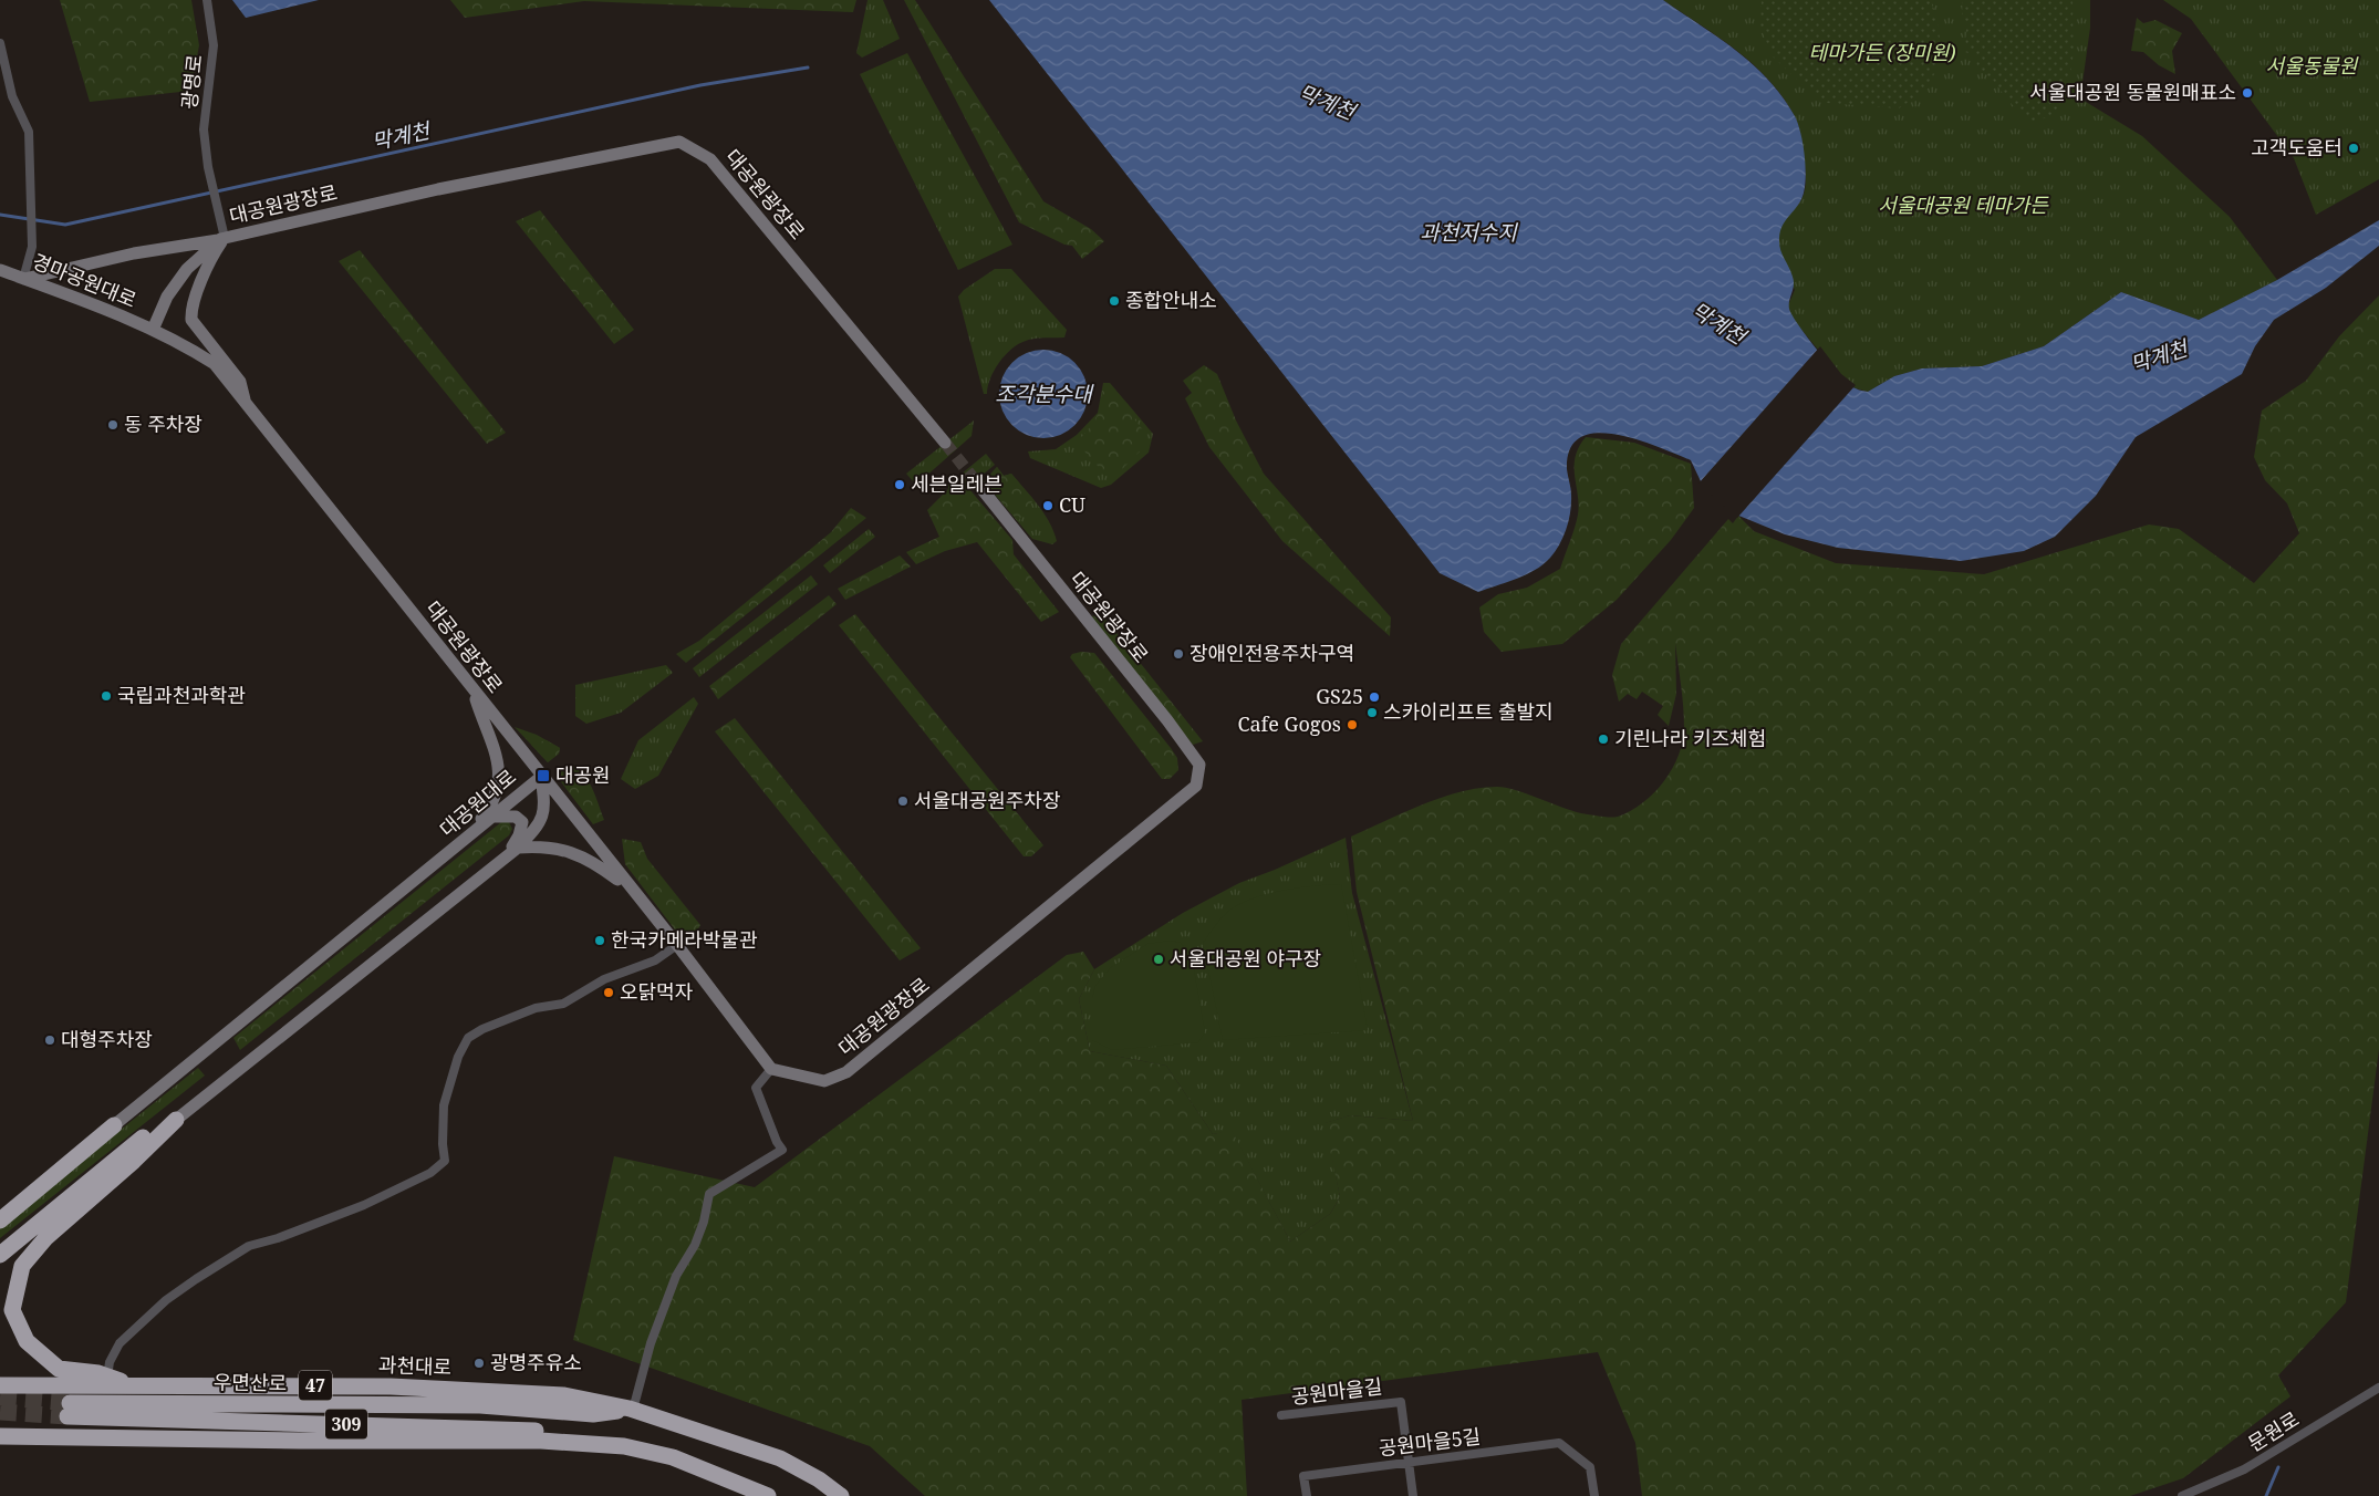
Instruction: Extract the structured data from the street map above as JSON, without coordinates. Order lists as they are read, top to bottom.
{
  "streets": {
    "highway": [
      "과천대로",
      "우면산로",
      "47",
      "309"
    ],
    "street": [
      "광명로",
      "대공원광장로",
      "경마공원대로",
      "대공원대로",
      "공원마을길",
      "문원로",
      "공원마을5길"
    ]
  },
  "crossings": [
    ["광명로", "대공원광장로"],
    ["대공원광장로", "경마공원대로"],
    ["대공원광장로", "대공원대로"],
    ["과천대로", "우면산로"],
    ["공원마을길", "공원마을5길"]
  ],
  "water": ["막계천", "과천저수지", "조각분수대"],
  "parks": ["테마가든 (장미원)", "서울동물원", "서울대공원 테마가든"],
  "places": {
    "other": [
      "서울대공원 동물원매표소",
      "고객도움터",
      "종합안내소",
      "동 주차장",
      "세븐일레븐",
      "CU",
      "장애인전용주차구역",
      "국립과천과학관",
      "GS25",
      "스카이리프트 출발지",
      "Cafe Gogos",
      "기린나라 키즈체험",
      "서울대공원주차장",
      "한국카메라박물관",
      "서울대공원 야구장",
      "오닭먹자",
      "대형주차장",
      "광명주유소"
    ],
    "transit": ["대공원"]
  }
}
